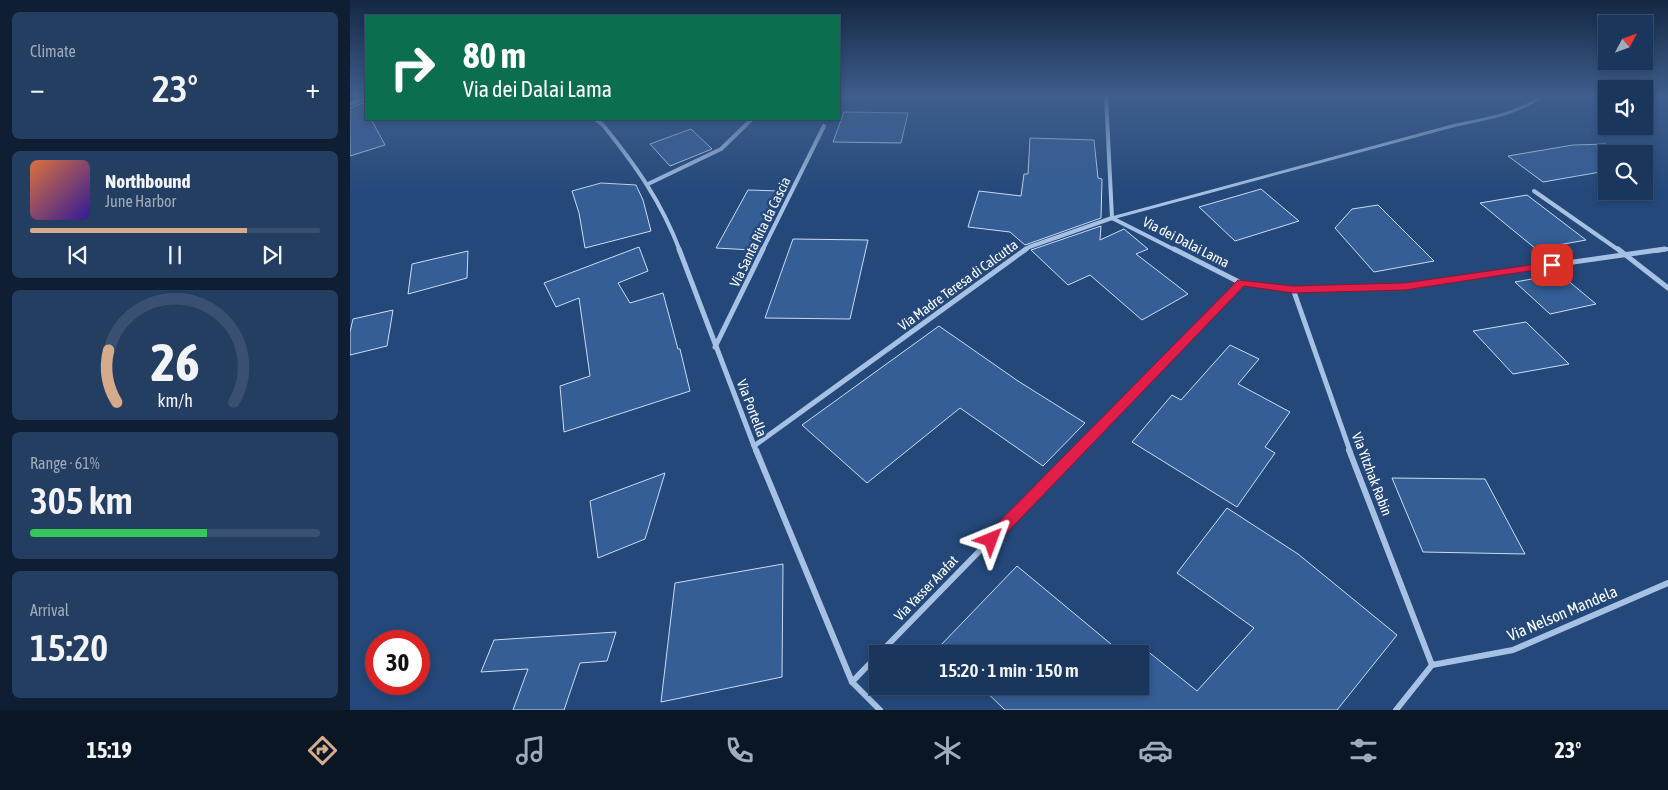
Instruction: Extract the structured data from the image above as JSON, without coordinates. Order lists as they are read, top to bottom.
{
  "streets": {
    "street": [
      "Via Santa Rita da Cascia",
      "Via dei Dalai Lama",
      "Via Madre Teresa di Calcutta",
      "Via Portella",
      "Via Yitzhak Rabin",
      "Via Yasser Arafat",
      "Via Nelson Mandela"
    ]
  },
  "crossings": [
    ["Via Santa Rita da Cascia", "Via Portella"],
    ["Via dei Dalai Lama", "Via Madre Teresa di Calcutta"],
    ["Via dei Dalai Lama", "Via Yitzhak Rabin"],
    ["Via dei Dalai Lama", "Via Yasser Arafat"],
    ["Via Madre Teresa di Calcutta", "Via Portella"],
    ["Via Portella", "Via Yasser Arafat"],
    ["Via Yitzhak Rabin", "Via Nelson Mandela"]
  ],
  "north": "top right",
  "page": {
    "tile": [
      "Climate",
      ["Range · 61%", "305 km"],
      ["Arrival", "15:20"]
    ],
    "turn": ["80 m", "Via dei Dalai Lama"],
    "heat": ["−", "23°", "+"],
    "song": ["Northbound", "June Harbor"],
    "limit": "30",
    "trip": "15:20 · 1 min · 150 m",
    "tabs": ["15:19", "23°"],
    "gauge": ["26", "km/h"]
  }
}
